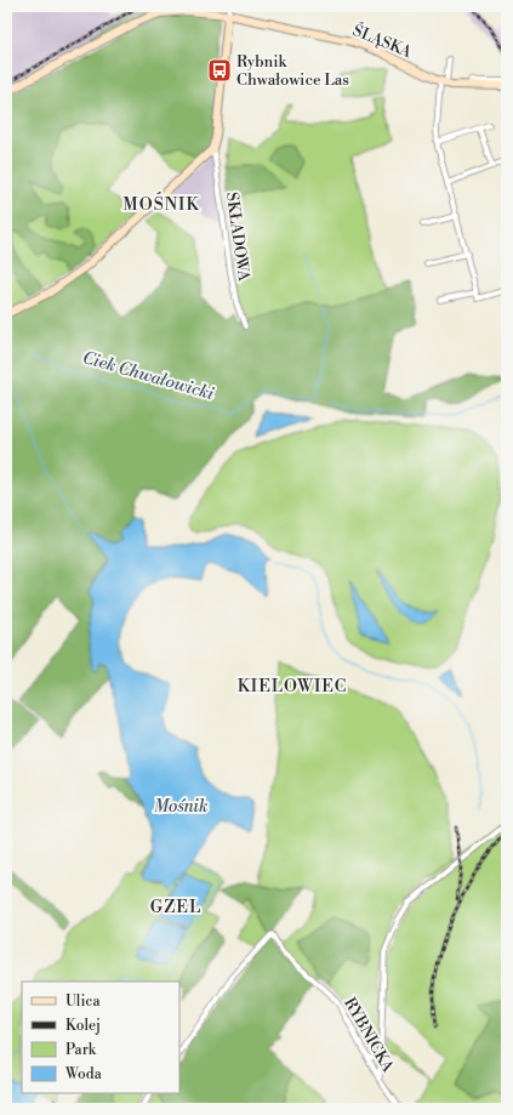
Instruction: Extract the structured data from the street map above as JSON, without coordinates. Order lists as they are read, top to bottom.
{
  "streets": {
    "street": ["ŚLĄSKA", "SKŁADOWA", "RYBNICKA"]
  },
  "districts": ["MOŚNIK", "KIELOWIEC", "GZEL"],
  "water": ["Ciek Chwałowicki", "Mośnik"],
  "places": {
    "bus stop": ["Rybnik Chwałowice Las"]
  },
  "legend": [
    "Ulica",
    "Kolej",
    "Park",
    "Woda"
  ]
}
